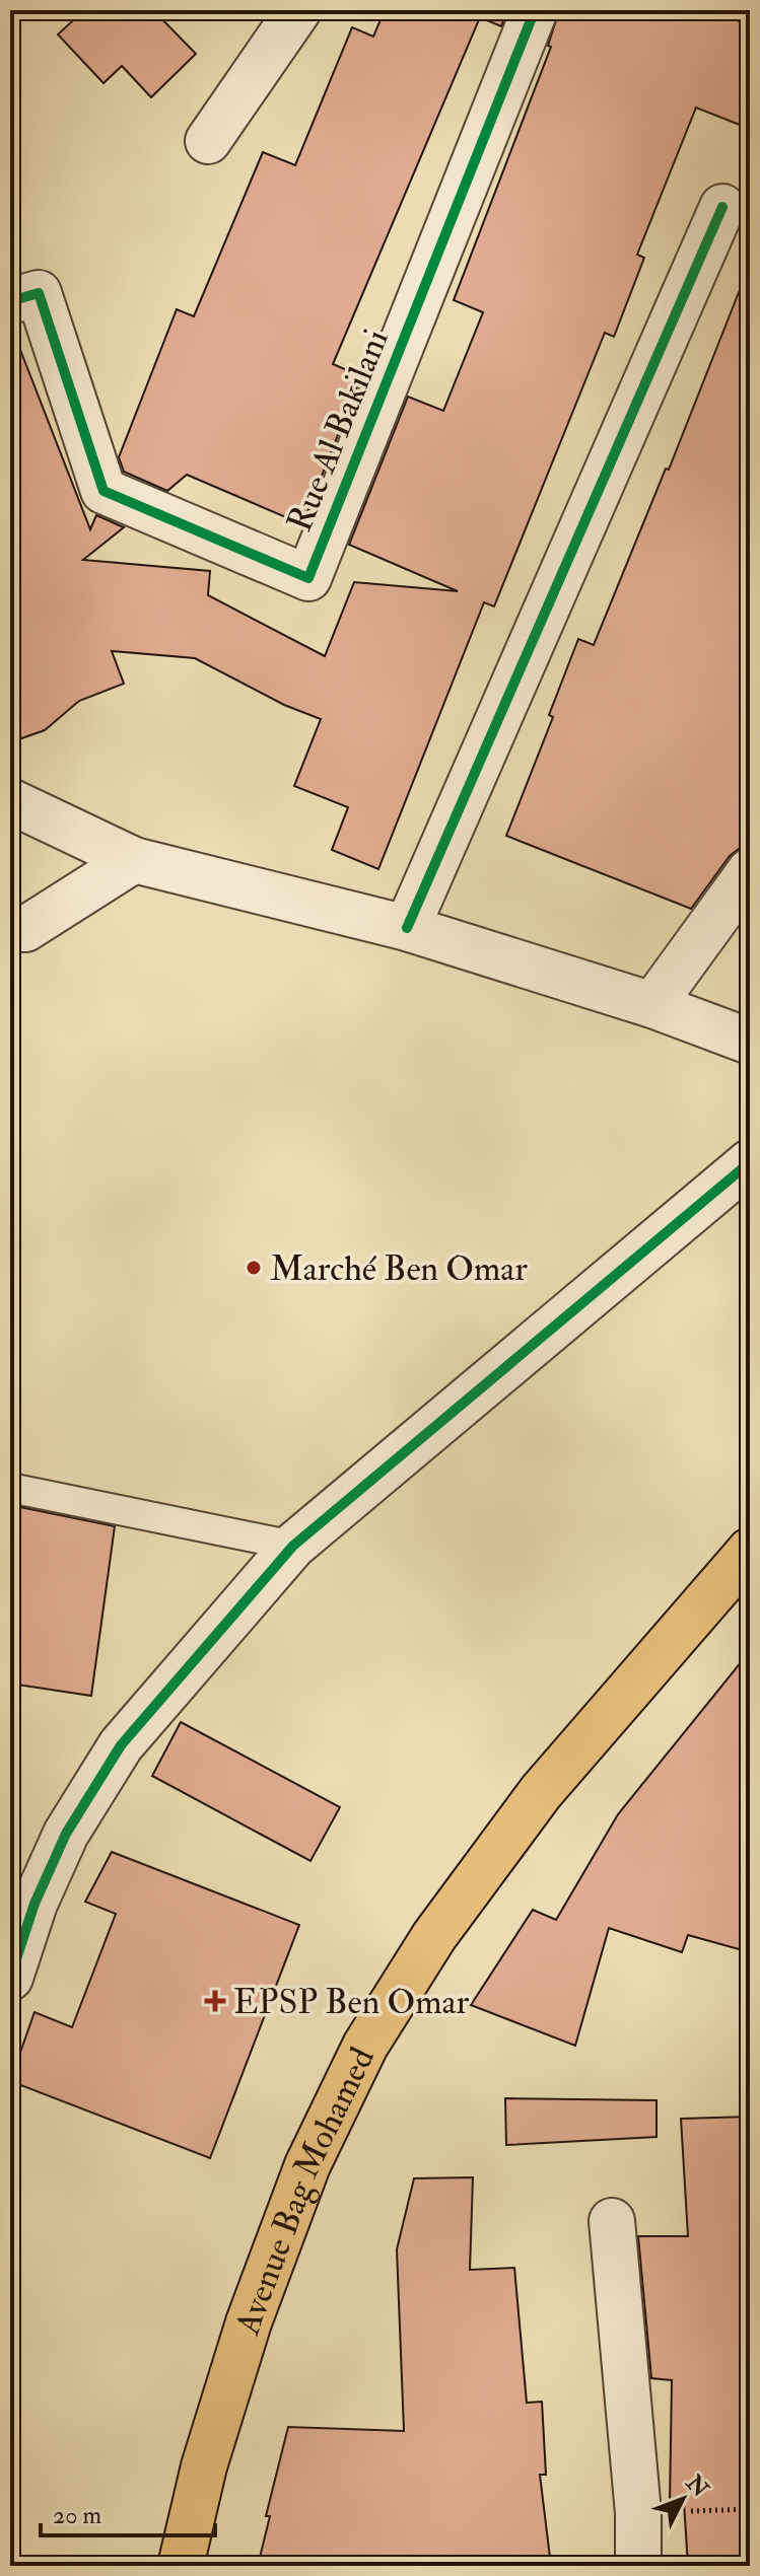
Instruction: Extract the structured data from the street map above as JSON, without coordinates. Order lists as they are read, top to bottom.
{
  "streets": {
    "main road": ["Avenue Bag Mohamed"],
    "street": ["Rue Al Bakilani"]
  },
  "places": {
    "other": ["Marché Ben Omar"],
    "health": ["EPSP Ben Omar"]
  },
  "scale_bar": "20 m",
  "north": "top right"
}
